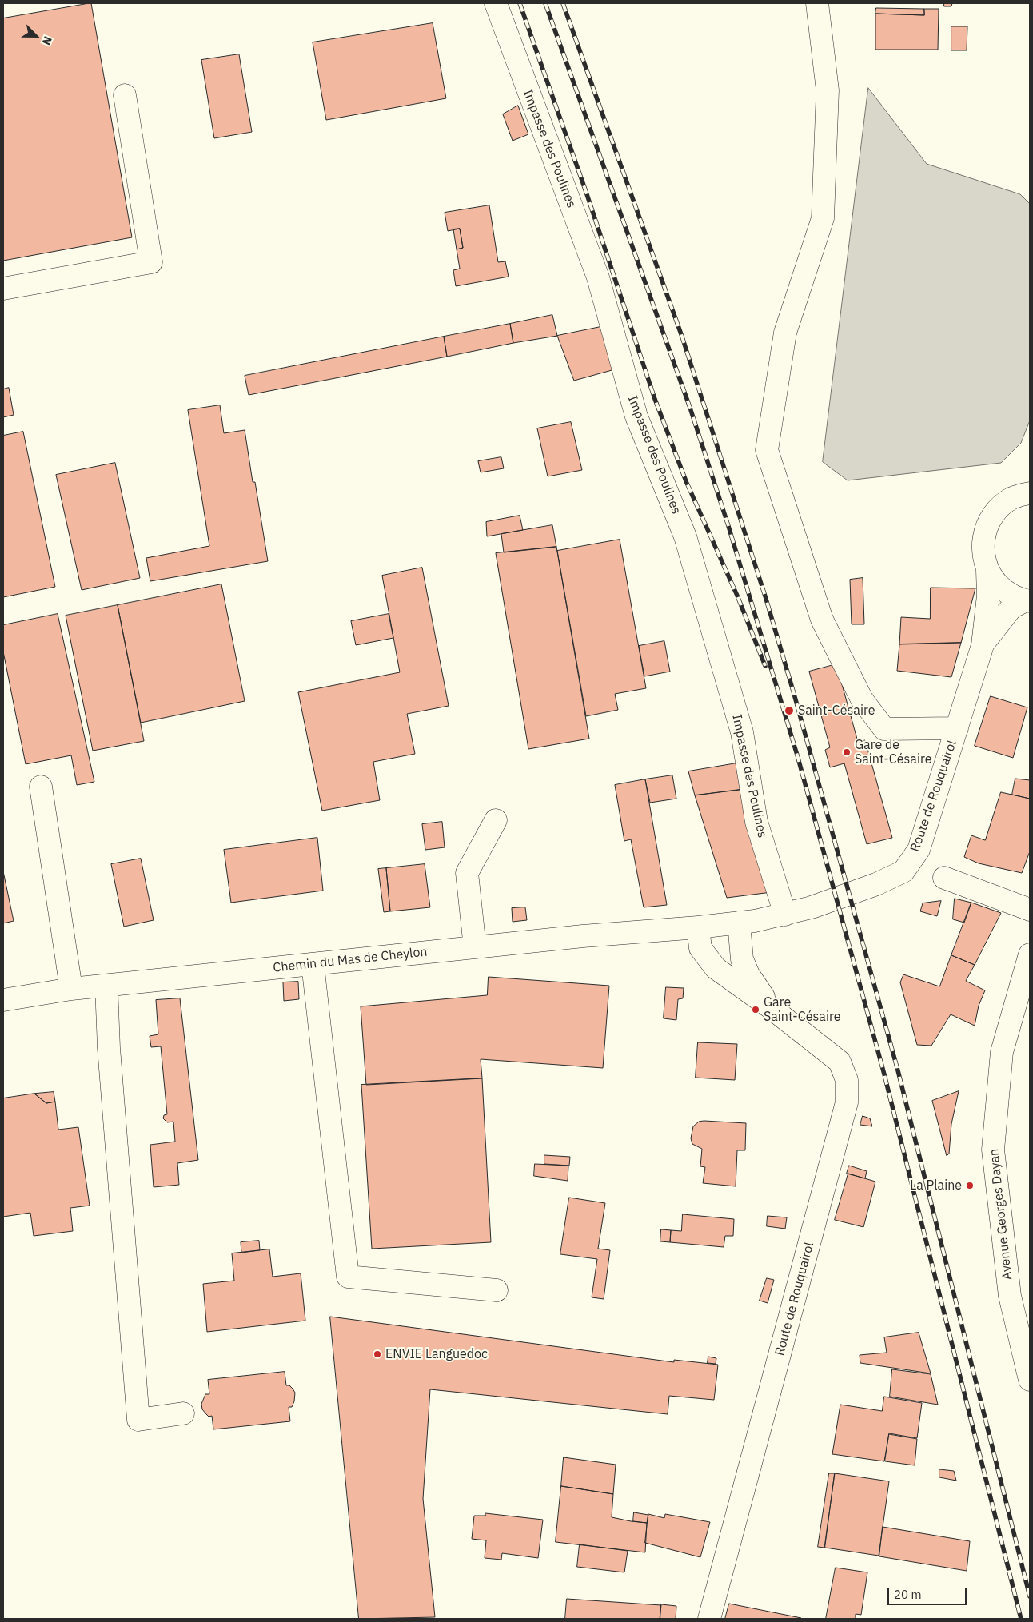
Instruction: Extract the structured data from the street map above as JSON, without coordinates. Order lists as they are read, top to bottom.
{
  "streets": {
    "street": [
      "Impasse des Poulines",
      "Route de Rouquairol",
      "Chemin du Mas de Cheylon",
      "Avenue Georges Dayan"
    ]
  },
  "crossings": [
    ["Impasse des Poulines", "Route de Rouquairol"],
    ["Route de Rouquairol", "Chemin du Mas de Cheylon"]
  ],
  "places": [
    "Saint-Césaire",
    "Gare de Saint-Césaire",
    "Gare Saint-Césaire",
    "La Plaine",
    "ENVIE Languedoc"
  ],
  "scale_bar": "20 m",
  "north": "bottom right"
}
